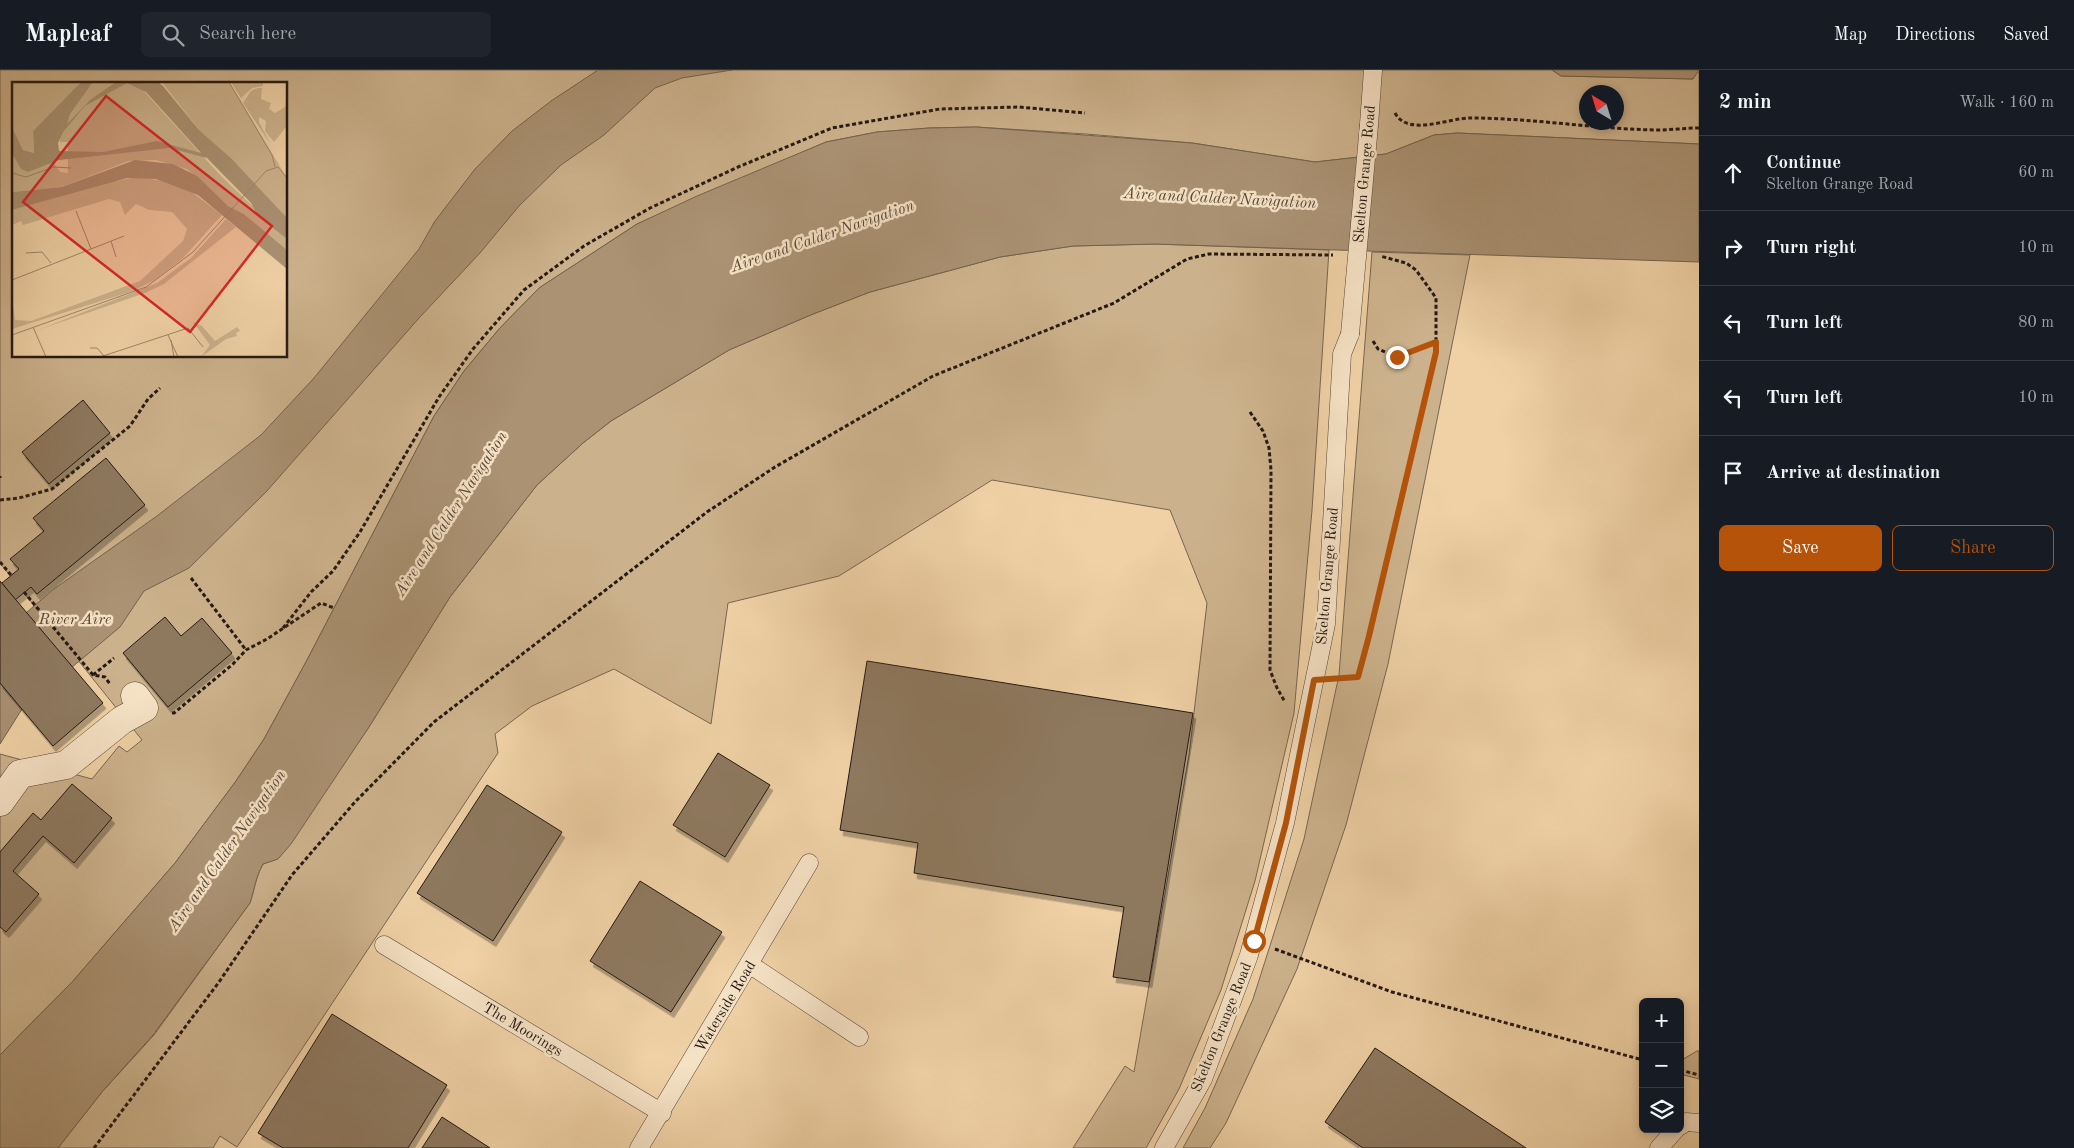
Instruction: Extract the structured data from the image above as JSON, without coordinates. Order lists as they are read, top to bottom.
{
  "streets": {
    "lane": ["Skelton Grange Road", "Waterside Road", "The Moorings"]
  },
  "crossings": [
    ["Waterside Road", "The Moorings"]
  ],
  "water": ["Aire and Calder Navigation", "River Aire"],
  "north": "top left",
  "page": {
    "header": "Mapleaf",
    "search": "Search here",
    "nav": ["Map", "Directions", "Saved"],
    "heading": ["2 min", "Walk · 160 m"],
    "list": [
      ["Continue", "Skelton Grange Road", "60 m"],
      ["Turn right", "10 m"],
      ["Turn left", "80 m"],
      ["Turn left", "10 m"],
      "Arrive at destination"
    ],
    "buttons": ["Save", "Share"],
    "map_buttons": ["+", "−"]
  }
}
